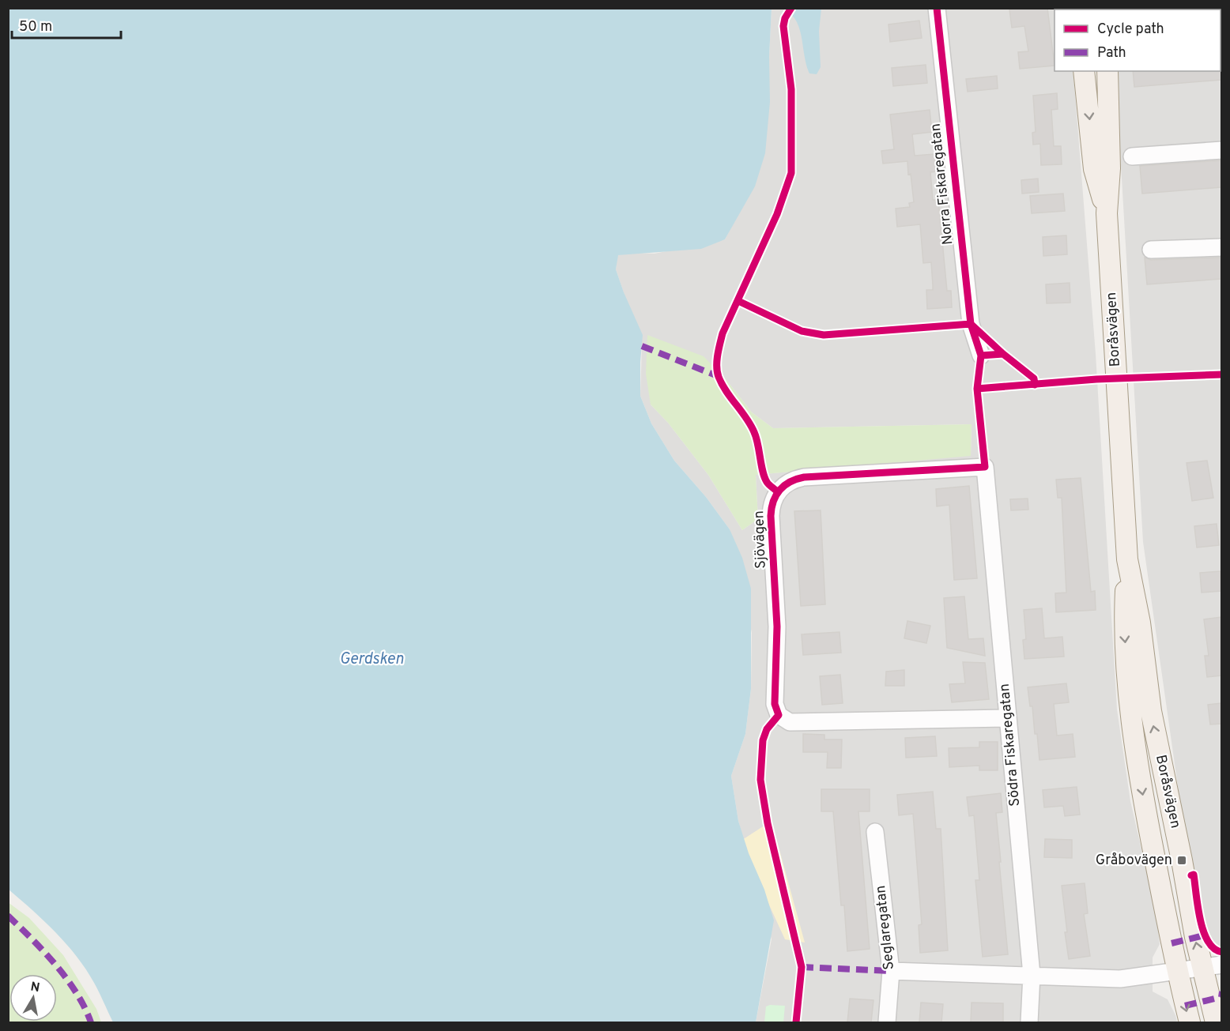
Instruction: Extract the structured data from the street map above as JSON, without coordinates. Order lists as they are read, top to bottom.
{
  "streets": {
    "main road": ["Boråsvägen"],
    "street": [
      "Norra Fiskaregatan",
      "Sjövägen",
      "Södra Fiskaregatan",
      "Seglaregatan"
    ]
  },
  "crossings": [
    ["Sjövägen", "Södra Fiskaregatan"]
  ],
  "water": ["Gerdsken"],
  "places": {
    "transit": ["Gråbovägen"]
  },
  "legend": ["Cycle path", "Path"],
  "scale_bar": "50 m",
  "north": "top"
}
